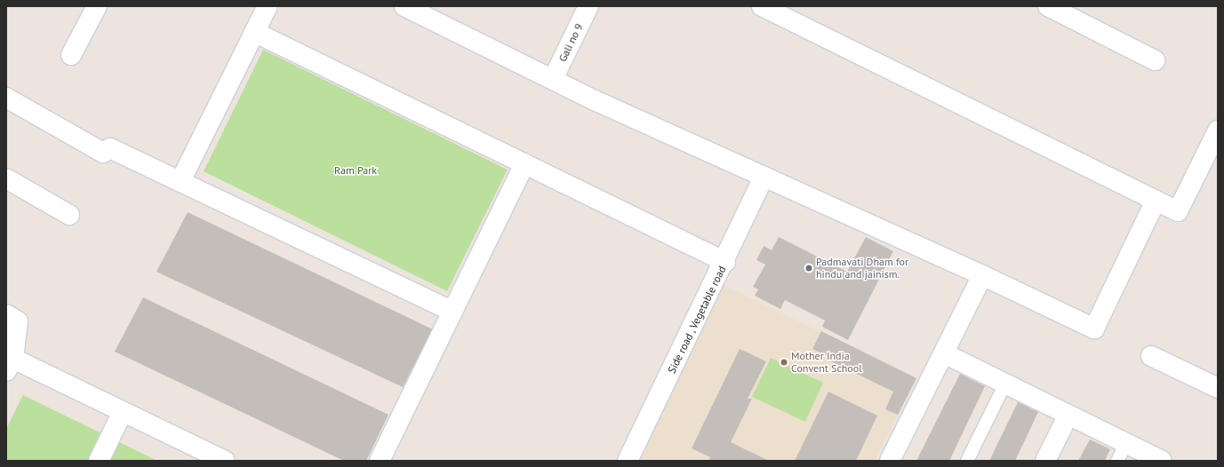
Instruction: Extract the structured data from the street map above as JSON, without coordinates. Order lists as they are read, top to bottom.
{
  "streets": {
    "street": ["Gali no 9", "Side road , Vegetable road"]
  },
  "parks": ["Ram Park"],
  "places": ["Padmavati Dham for hindu and jainism.", "Mother India Convent School"]
}
